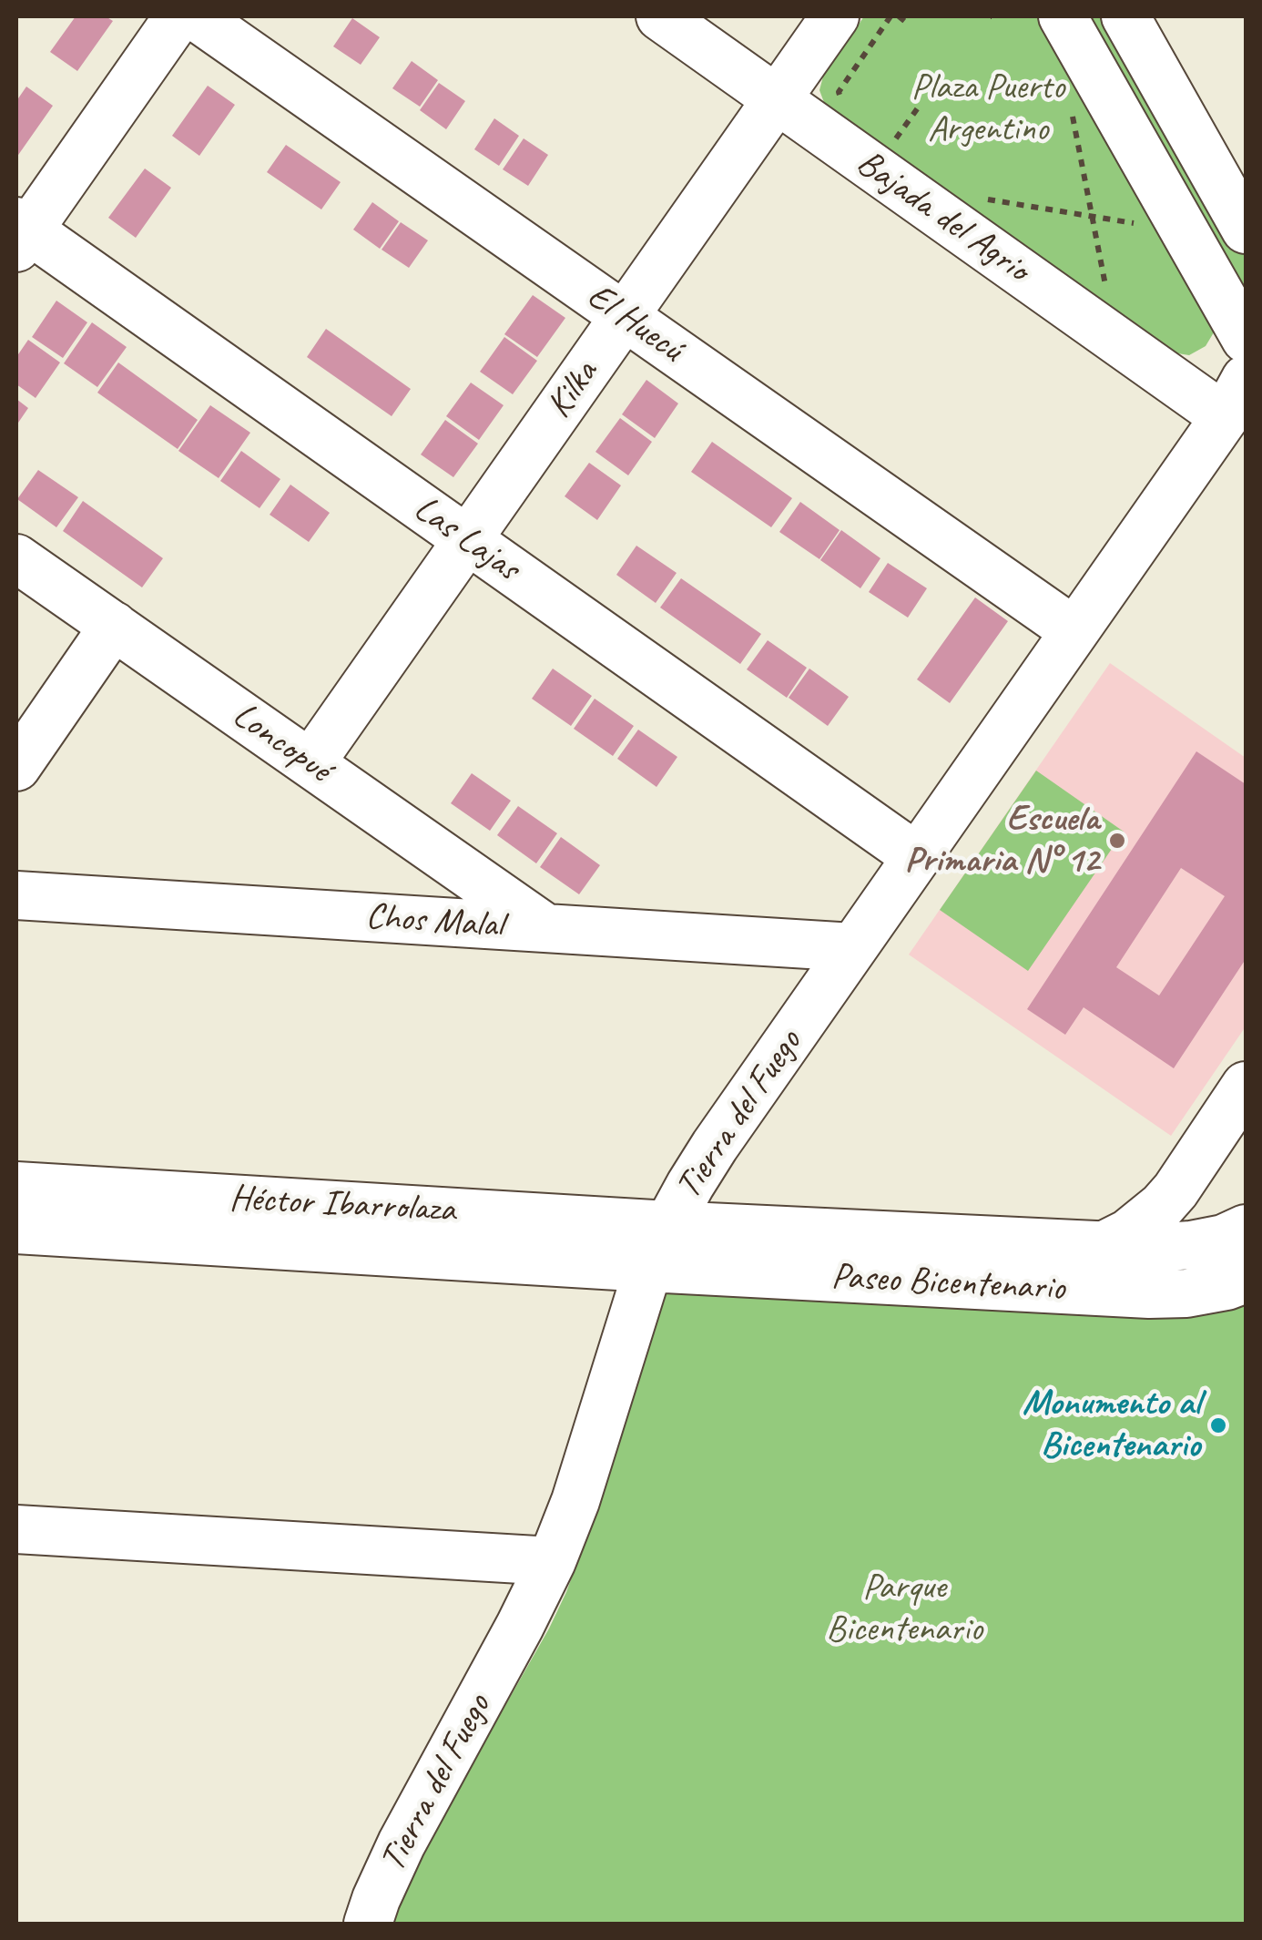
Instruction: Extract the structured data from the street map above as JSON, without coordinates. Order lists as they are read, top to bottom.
{
  "streets": {
    "street": [
      "Bajada del Agrio",
      "El Huecú",
      "Kilka",
      "Las Lajas",
      "Loncopué",
      "Chos Malal",
      "Tierra del Fuego",
      "Héctor Ibarrolaza",
      "Paseo Bicentenario"
    ]
  },
  "crossings": [
    ["Bajada del Agrio", "Kilka"],
    ["Bajada del Agrio", "Tierra del Fuego"],
    ["El Huecú", "Kilka"],
    ["El Huecú", "Tierra del Fuego"],
    ["Kilka", "Las Lajas"],
    ["Kilka", "Loncopué"],
    ["Las Lajas", "Tierra del Fuego"],
    ["Loncopué", "Chos Malal"],
    ["Chos Malal", "Tierra del Fuego"],
    ["Tierra del Fuego", "Héctor Ibarrolaza"],
    ["Tierra del Fuego", "Paseo Bicentenario"],
    ["Héctor Ibarrolaza", "Paseo Bicentenario"]
  ],
  "parks": ["Plaza Puerto Argentino", "Parque Bicentenario"],
  "places": ["Escuela Primaria N° 12", "Monumento al Bicentenario"]
}
